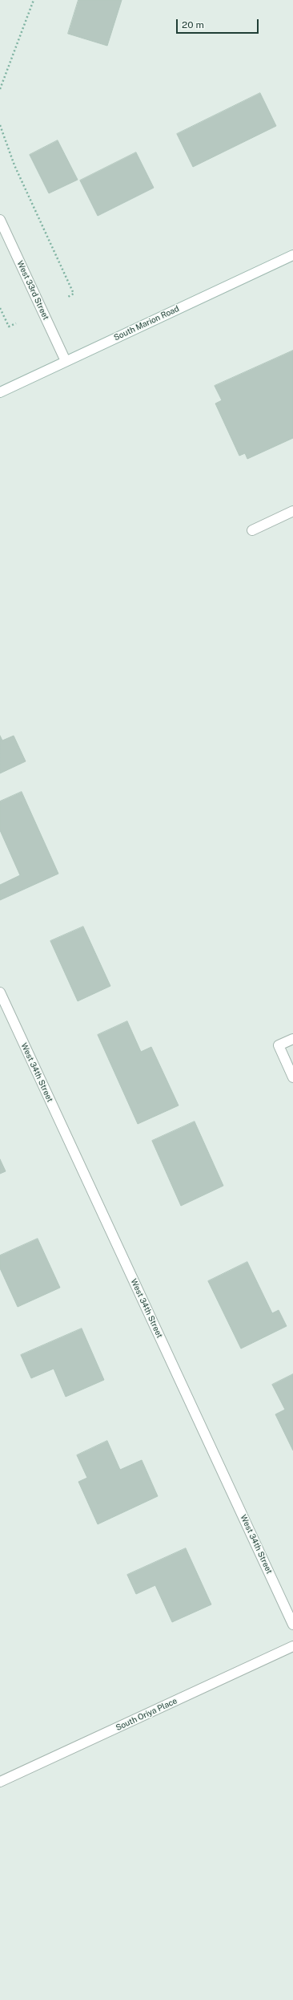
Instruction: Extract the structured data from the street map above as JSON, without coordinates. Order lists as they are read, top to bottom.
{
  "streets": {
    "street": [
      "West 33rd Street",
      "South Marion Road",
      "West 34th Street",
      "South Oriya Place"
    ]
  },
  "crossings": [
    ["West 33rd Street", "South Marion Road"]
  ],
  "scale_bar": "20 m"
}
